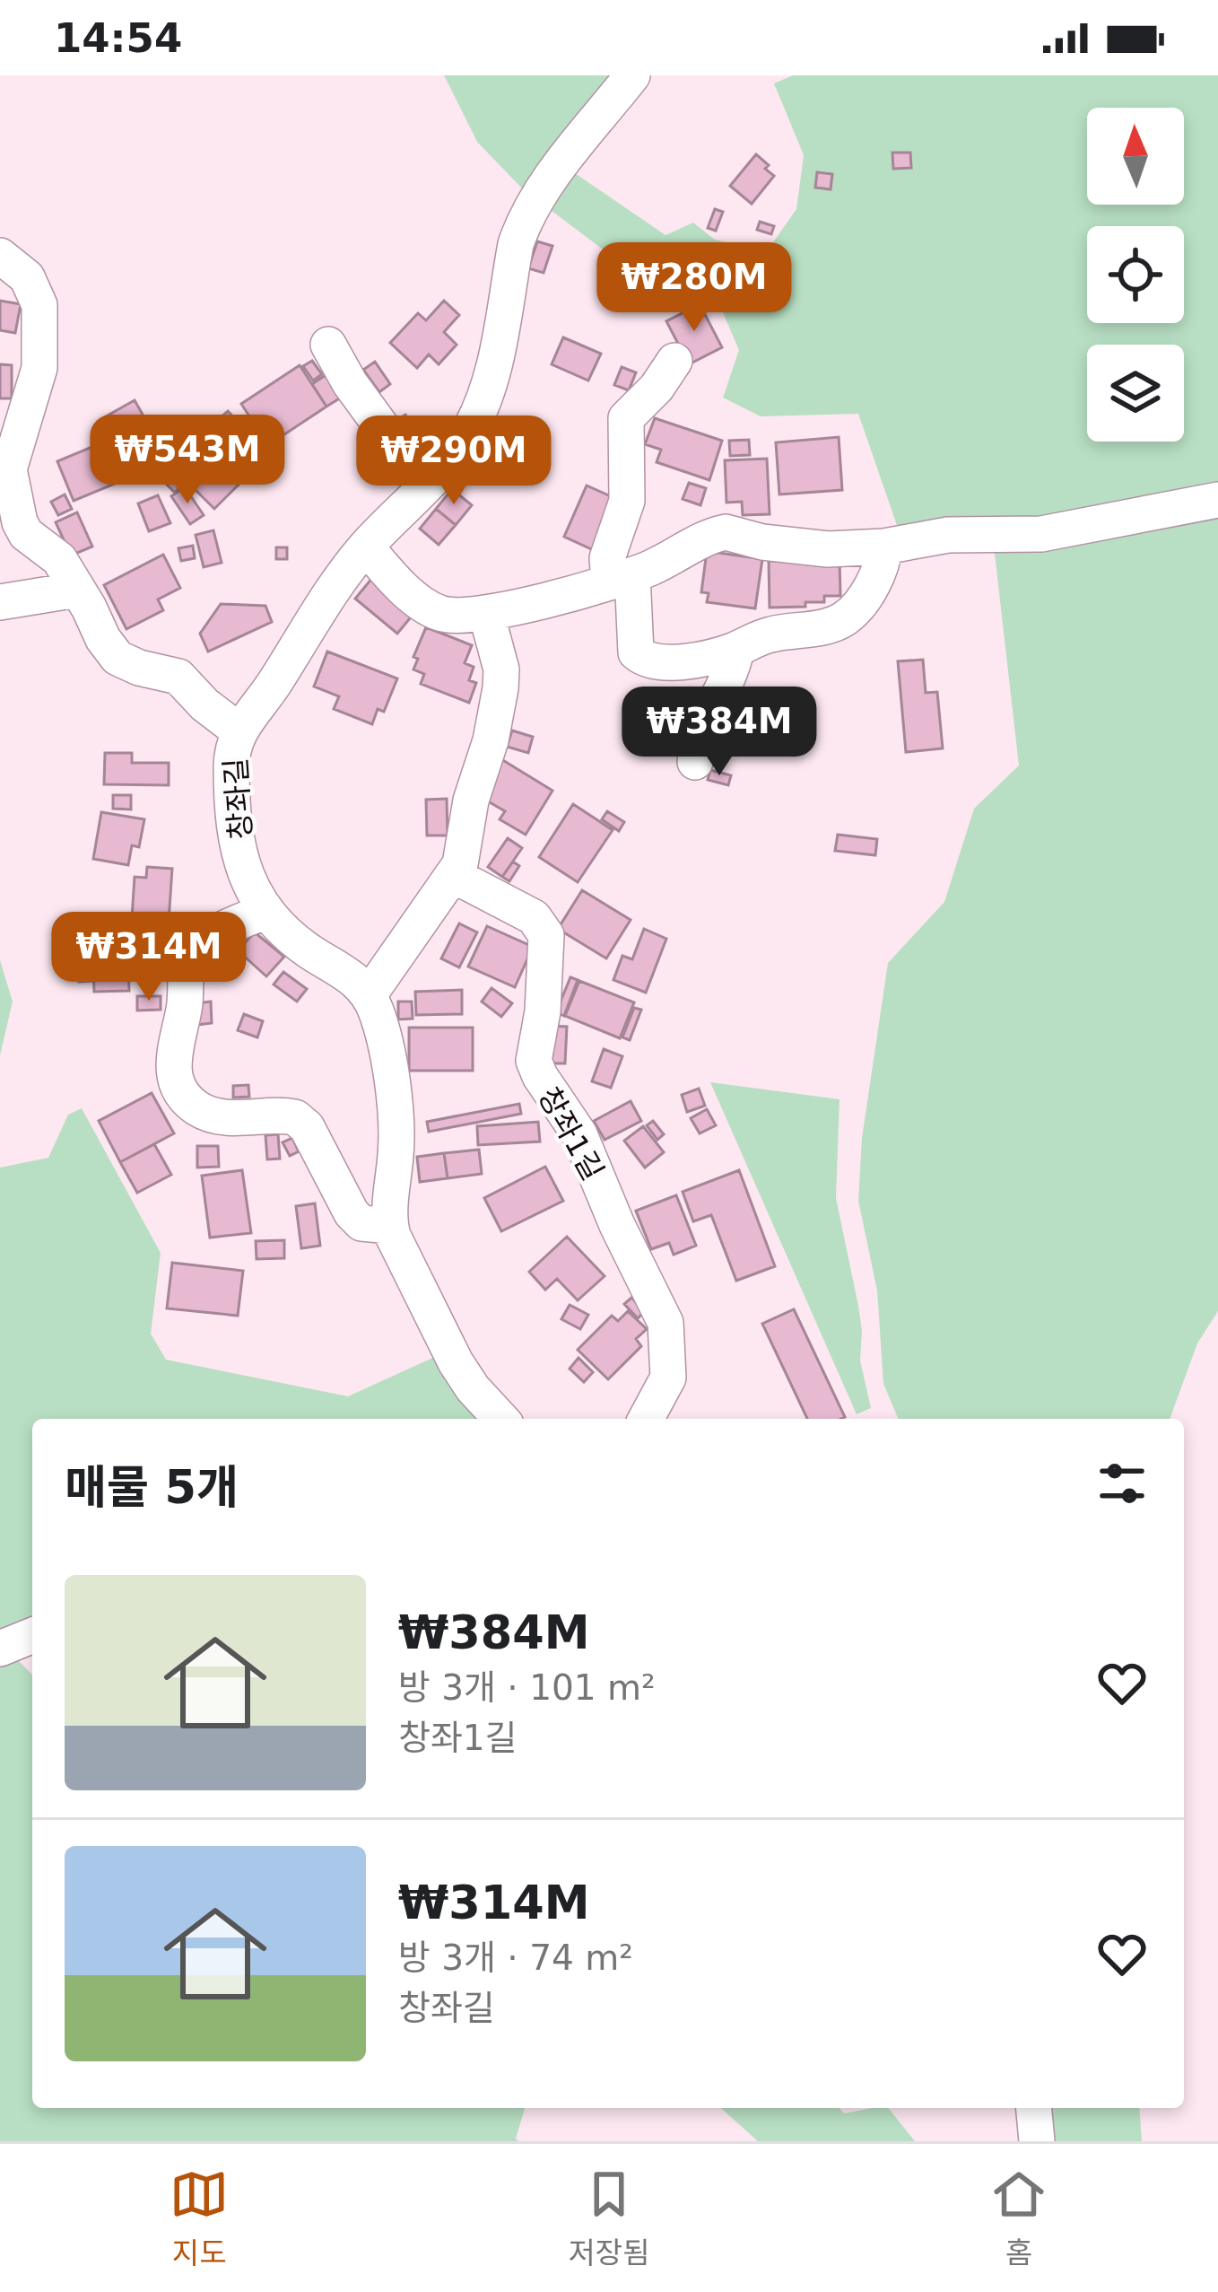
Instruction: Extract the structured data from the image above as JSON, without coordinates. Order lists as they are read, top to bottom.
{
  "streets": {
    "street": ["창좌길", "창좌1길"]
  },
  "north": "top",
  "page": {
    "status": "14:54",
    "price": [
      "₩280M",
      "₩543M",
      "₩290M",
      "₩384M",
      "₩314M"
    ],
    "heading": "매물 5개",
    "list": [
      {
        "name": "₩384M",
        "note": "방 3개 · 101 m² · 창좌1길"
      },
      {
        "name": "₩314M",
        "note": "방 3개 · 74 m² · 창좌길"
      }
    ],
    "tabs": ["지도", "저장됨", "홈"]
  }
}
